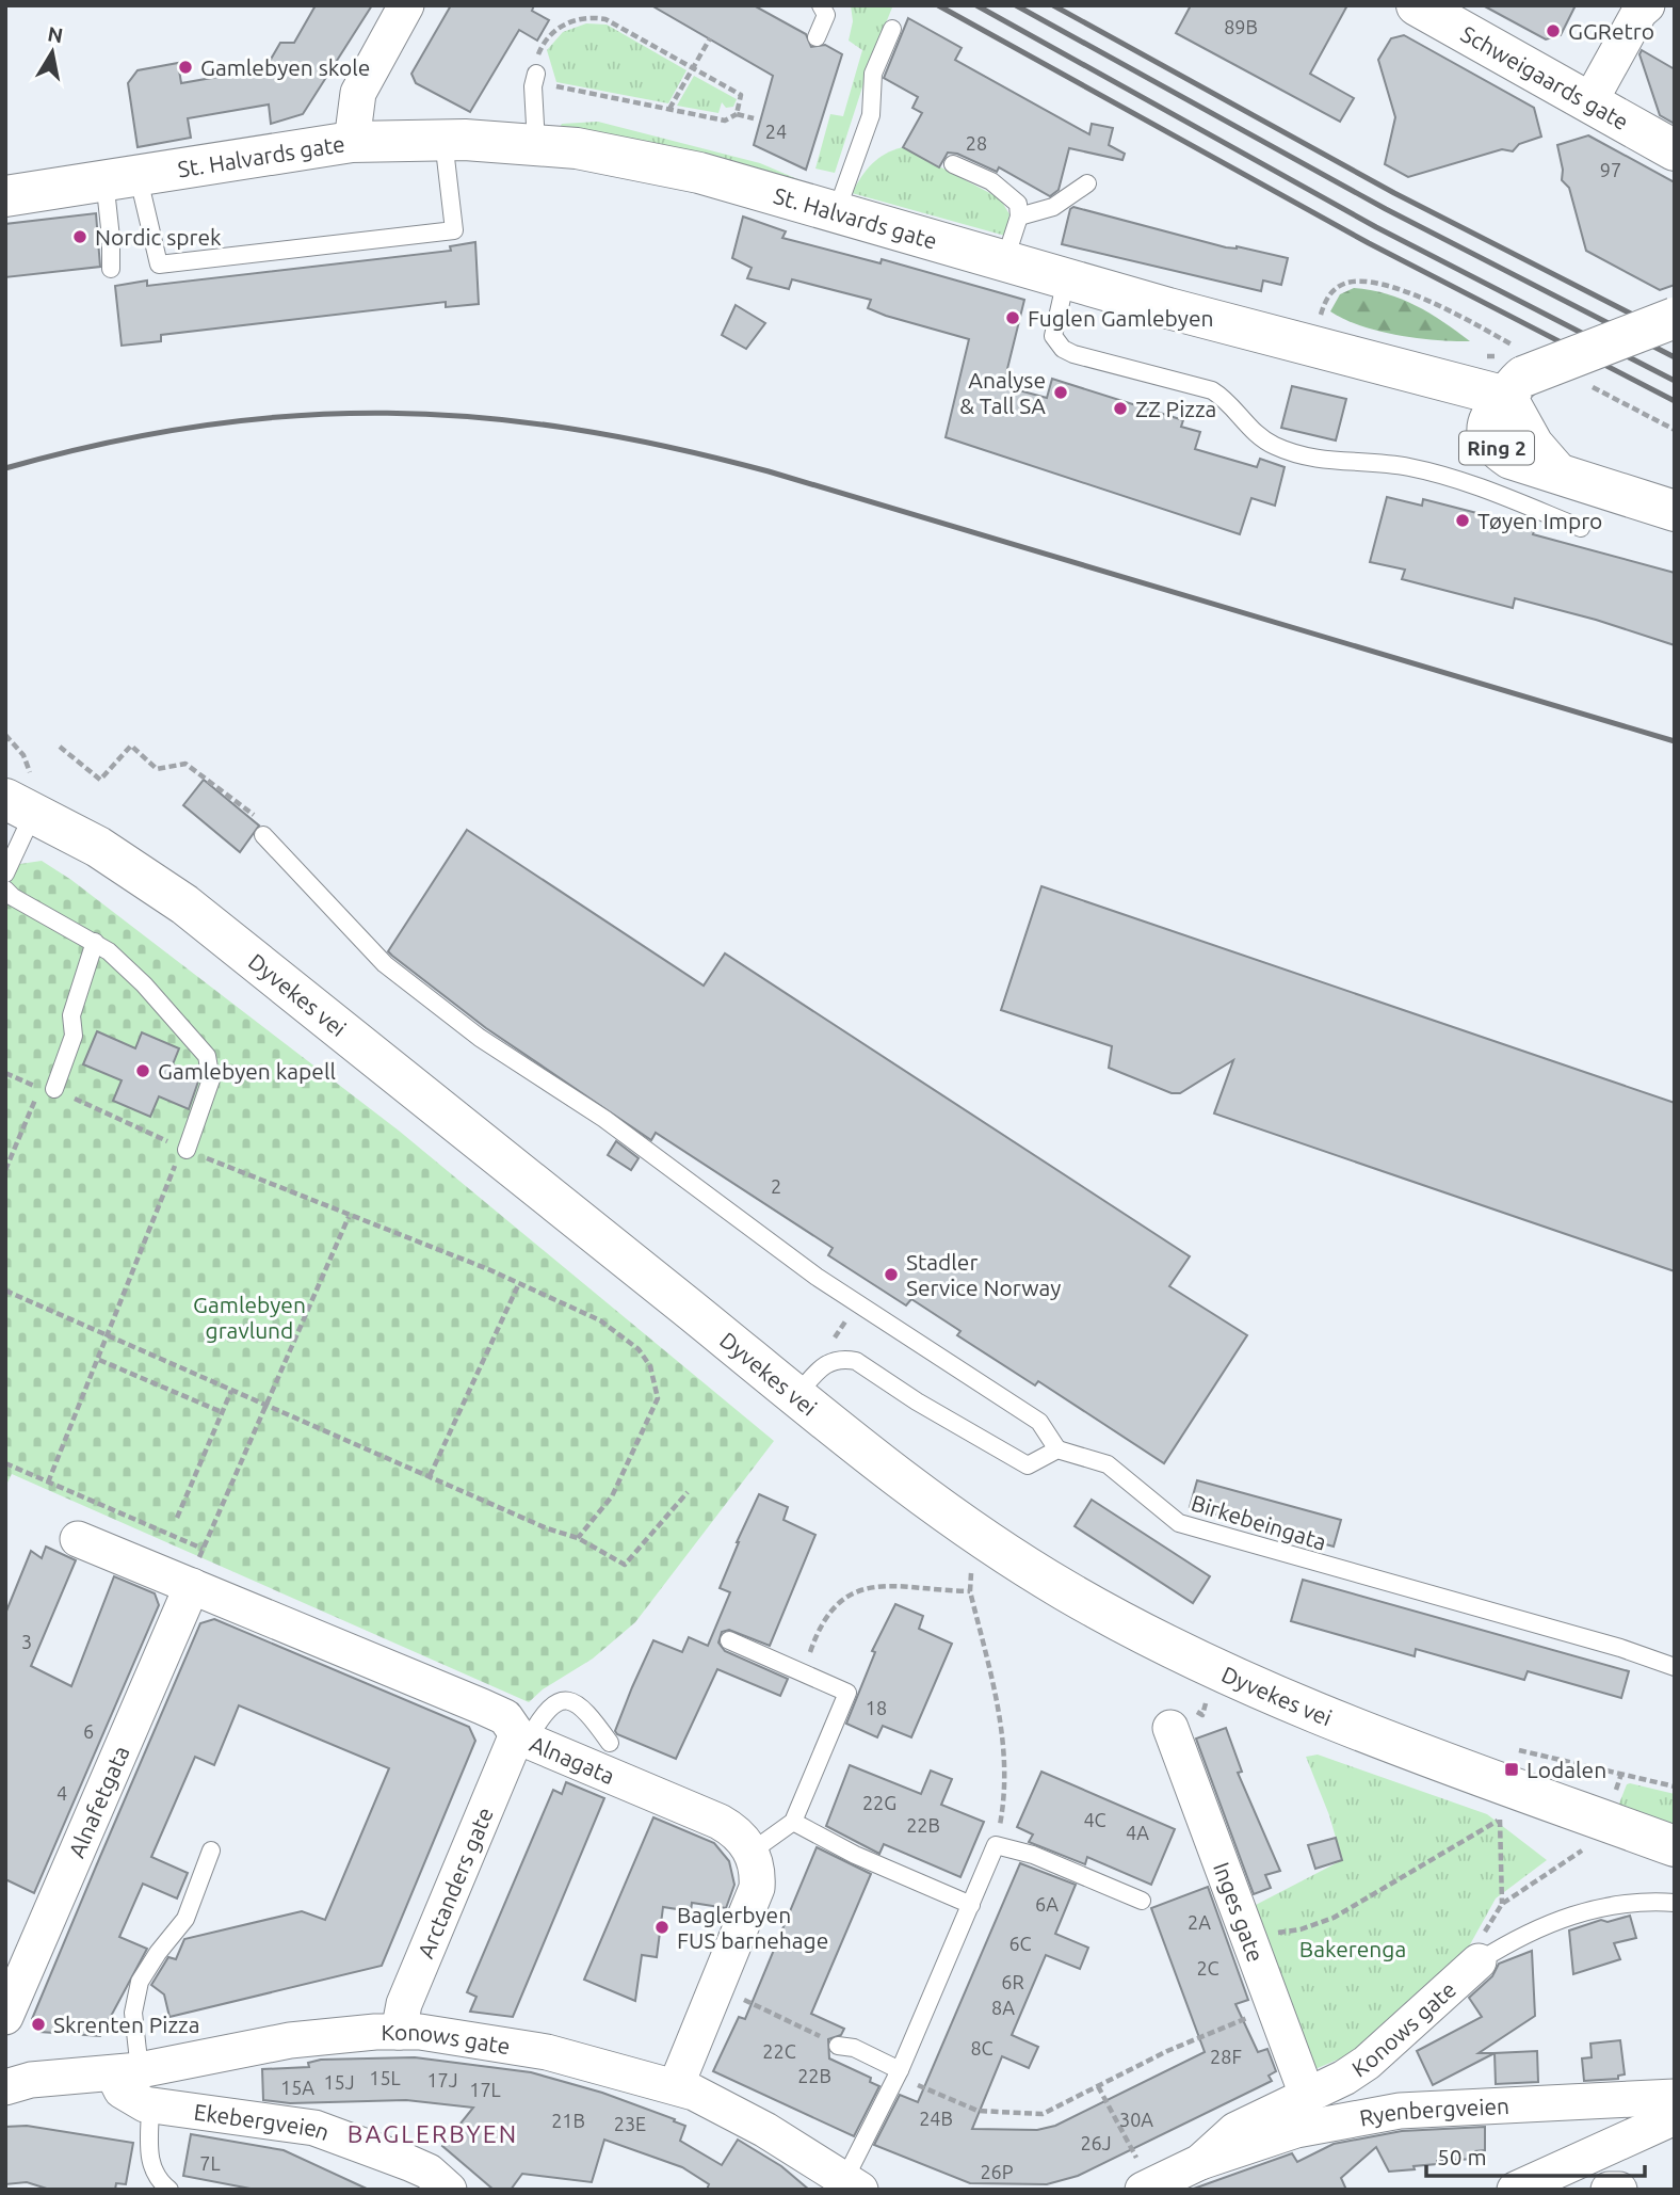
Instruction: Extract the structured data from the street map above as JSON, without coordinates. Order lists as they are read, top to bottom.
{
  "streets": {
    "street": [
      "Schweigaards gate",
      "St. Halvards gate",
      "Ring 2",
      "Dyvekes vei",
      "Alnagata",
      "Alnafetgata",
      "Arctanders gate",
      "Inges gate",
      "Konows gate",
      "Ryenbergveien",
      "Ekebergveien"
    ],
    "lane": ["Birkebeingata"]
  },
  "crossings": [
    ["St. Halvards gate", "Ring 2"],
    ["Alnagata", "Alnafetgata"],
    ["Alnagata", "Arctanders gate"],
    ["Arctanders gate", "Konows gate"],
    ["Inges gate", "Konows gate"],
    ["Konows gate", "Ryenbergveien"],
    ["Konows gate", "Ekebergveien"]
  ],
  "districts": ["BAGLERBYEN"],
  "parks": ["Gamlebyen gravlund", "Bakerenga"],
  "places": {
    "other": [
      "GGRetro",
      "Gamlebyen skole",
      "Nordic sprek",
      "Fuglen Gamlebyen",
      "Analyse & Tall SA",
      "ZZ Pizza",
      "Tøyen Impro",
      "Gamlebyen kapell",
      "Stadler Service Norway",
      "Baglerbyen FUS barnehage",
      "Skrenten Pizza"
    ],
    "transit": ["Lodalen"]
  },
  "house_numbers": [
    "89B",
    "24",
    "28",
    "97",
    "2",
    "3",
    "18",
    "6",
    "4",
    "22G",
    "4C",
    "22B",
    "4A",
    "6A",
    "2A",
    "6C",
    "2C",
    "6R",
    "8A",
    "8C",
    "22C",
    "28F",
    "22B",
    "15L",
    "17J",
    "15J",
    "15A",
    "17L",
    "24B",
    "30A",
    "21B",
    "23E",
    "26J",
    "7L",
    "26P"
  ],
  "scale_bar": "50 m",
  "north": "top"
}
